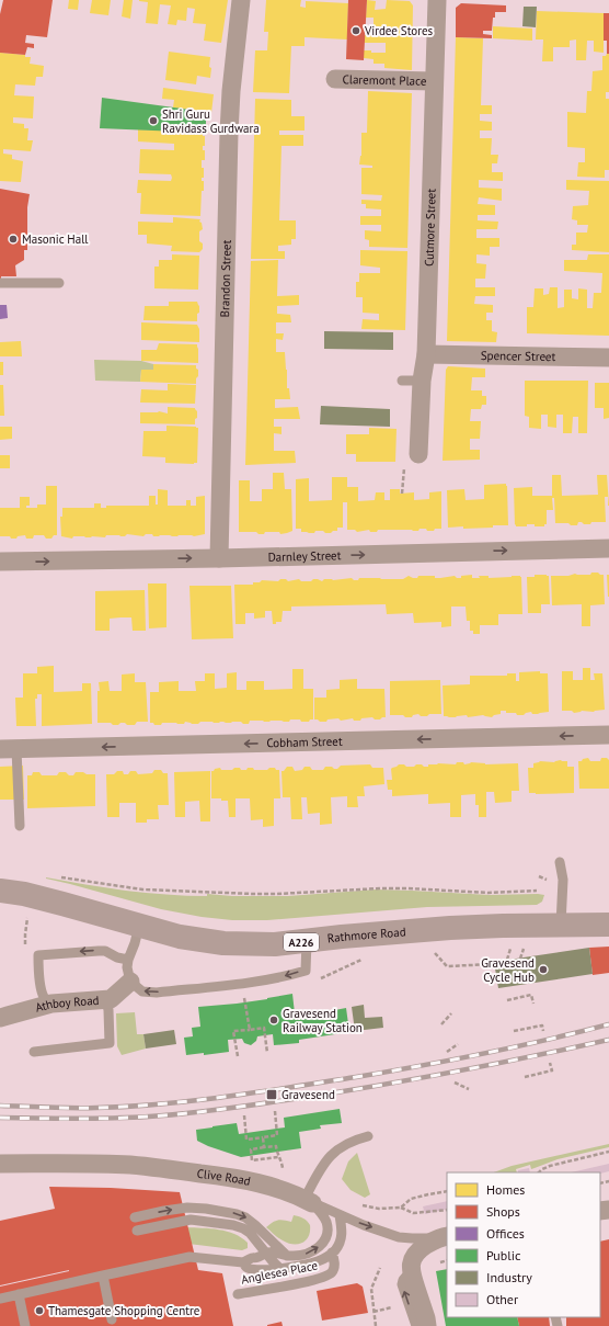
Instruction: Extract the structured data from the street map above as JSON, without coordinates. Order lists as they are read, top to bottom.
{
  "streets": {
    "main road": ["Rathmore Road", "A226"],
    "street": [
      "Claremont Place",
      "Cutmore Street",
      "Brandon Street",
      "Spencer Street",
      "Darnley Street",
      "Cobham Street",
      "Athboy Road",
      "Clive Road"
    ],
    "lane": ["Anglesea Place"]
  },
  "crossings": [
    ["Claremont Place", "Cutmore Street"],
    ["Cutmore Street", "Spencer Street"],
    ["Brandon Street", "Darnley Street"],
    ["Clive Road", "Anglesea Place"]
  ],
  "one_way": ["Darnley Street", "Cobham Street"],
  "places": {
    "other": [
      "Virdee Stores",
      "Shri Guru Ravidass Gurdwara",
      "Masonic Hall",
      "Gravesend Cycle Hub",
      "Gravesend Railway Station",
      "Thamesgate Shopping Centre"
    ],
    "transit": ["Gravesend"]
  },
  "legend": [
    "Homes",
    "Shops",
    "Offices",
    "Public",
    "Industry",
    "Other"
  ]
}
